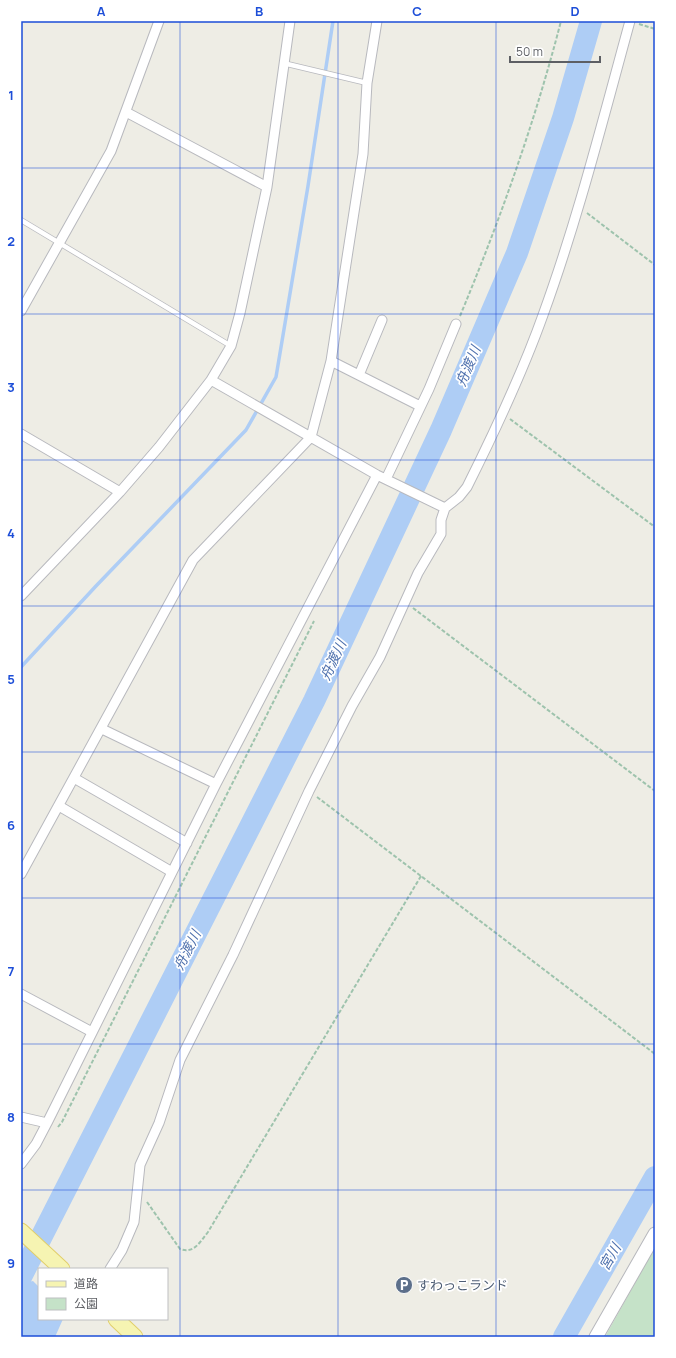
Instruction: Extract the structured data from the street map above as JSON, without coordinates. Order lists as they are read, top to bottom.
{
  "water": ["舟渡川", "宮川"],
  "places": {
    "parking": ["すわっこランド"]
  },
  "legend": ["道路", "公園"],
  "scale_bar": "50 m",
  "grid": {
    "columns": [
      "A",
      "B",
      "C",
      "D"
    ],
    "rows": [
      "1",
      "2",
      "3",
      "4",
      "5",
      "6",
      "7",
      "8",
      "9"
    ]
  }
}
